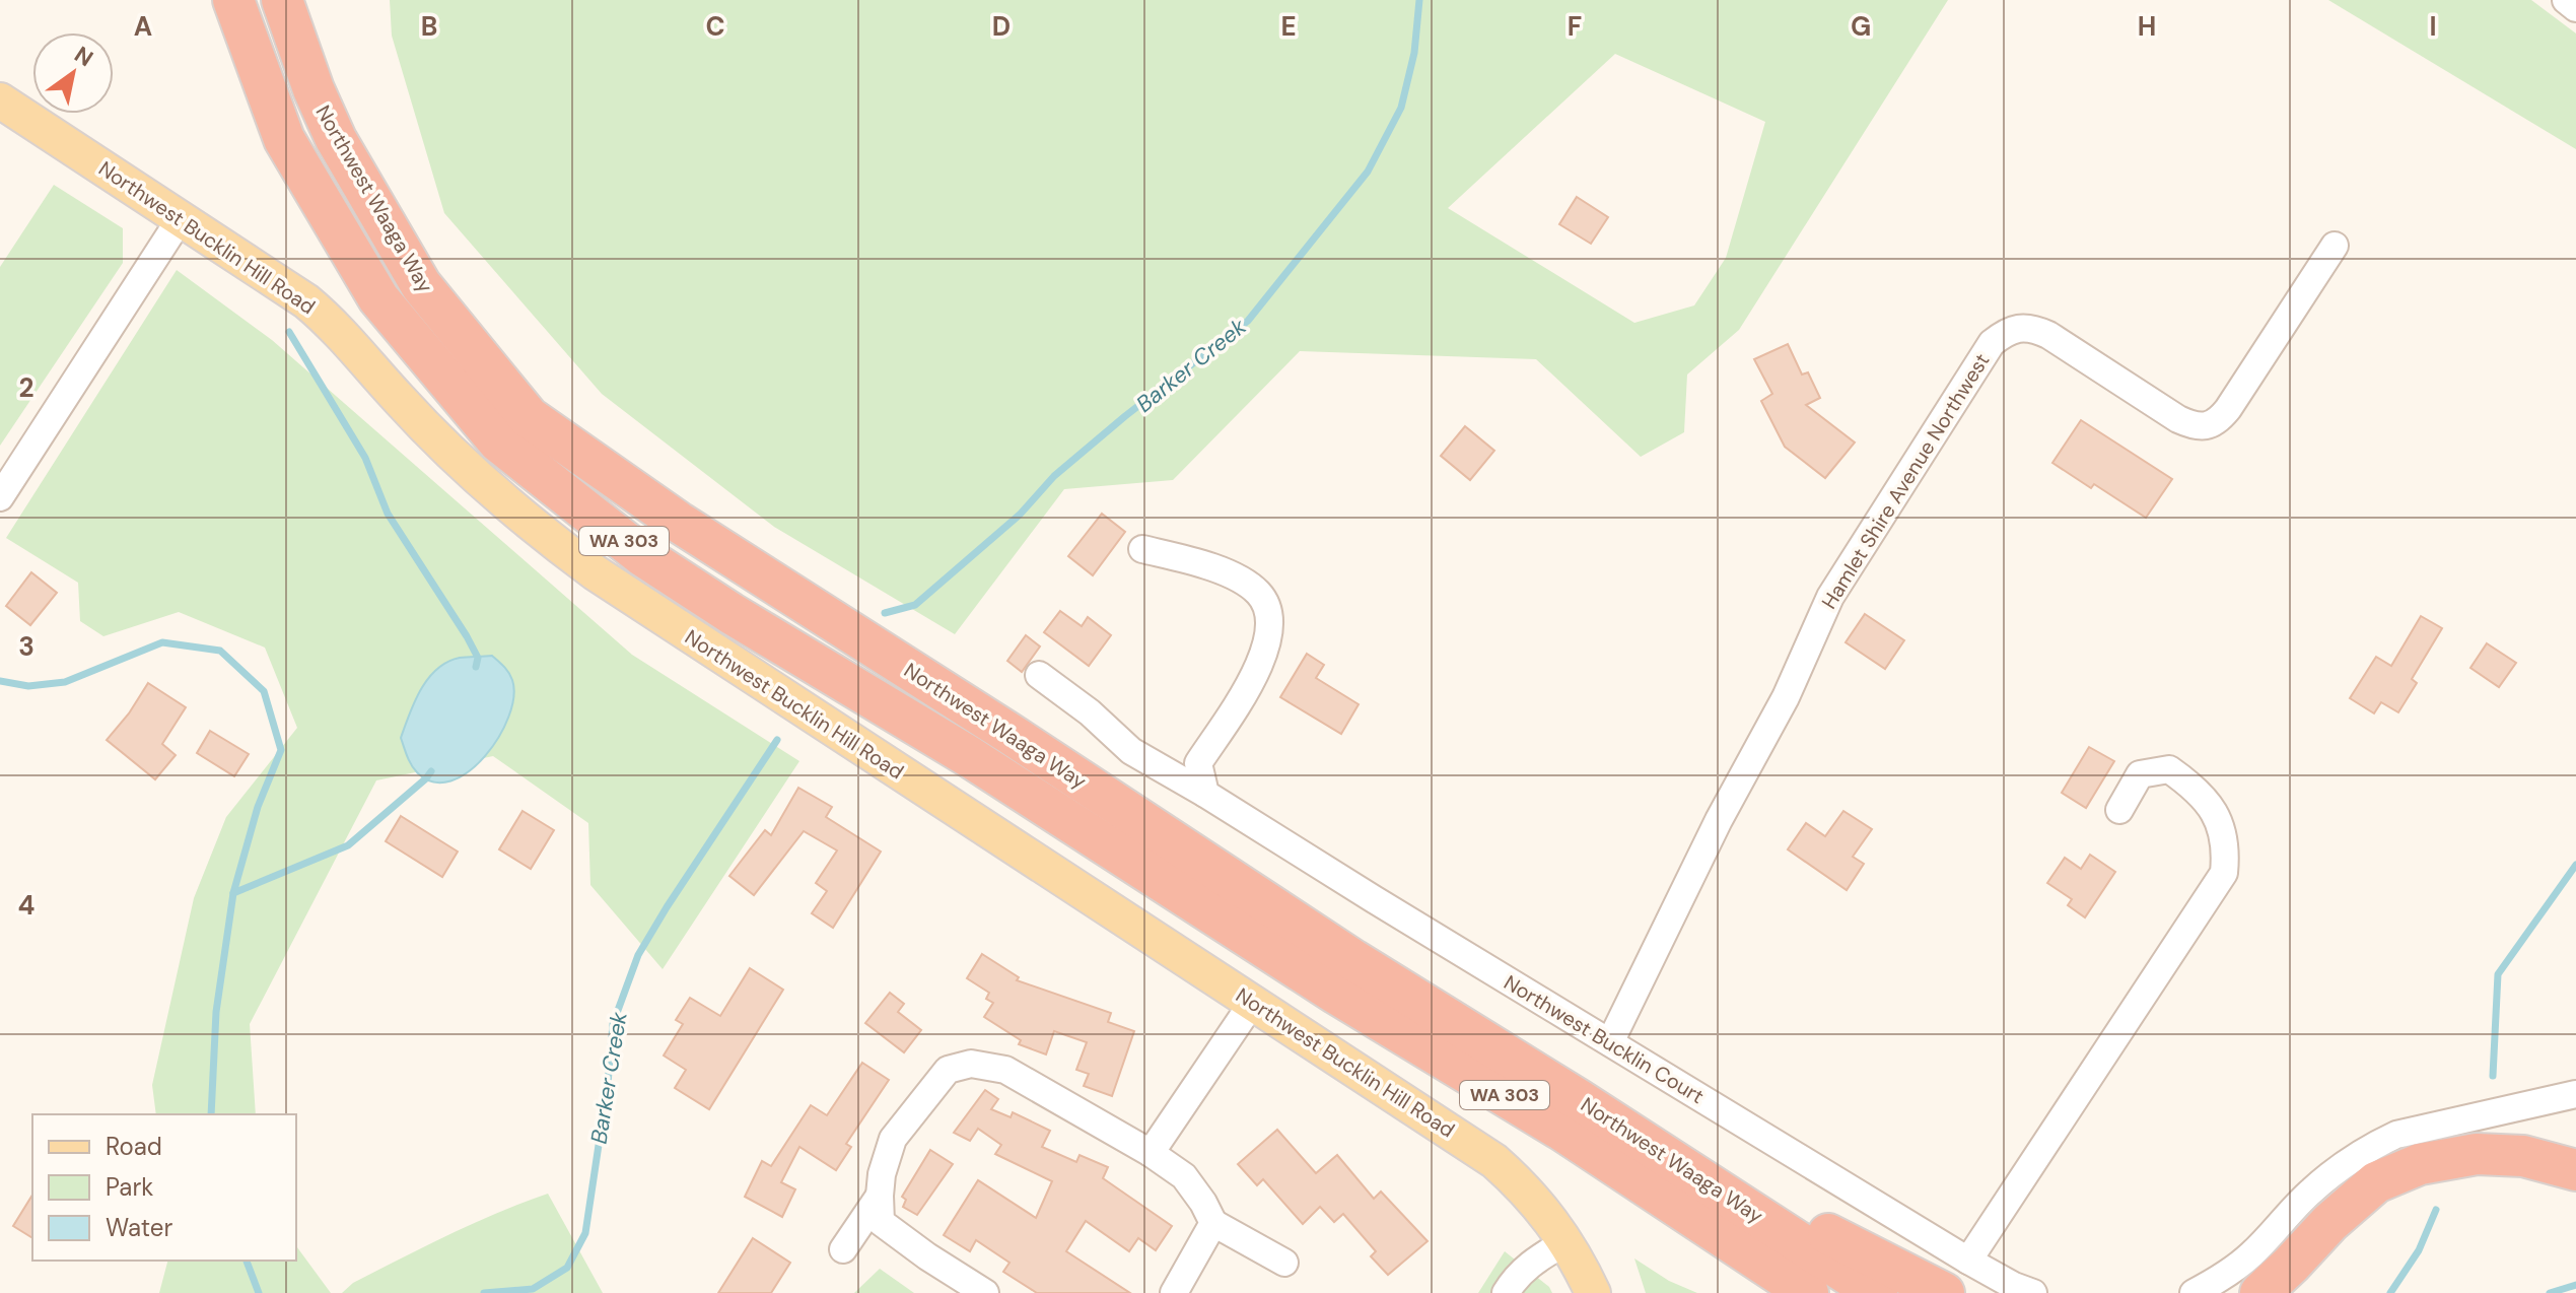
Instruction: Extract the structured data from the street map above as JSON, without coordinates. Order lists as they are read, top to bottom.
{
  "streets": {
    "highway": ["Northwest Waaga Way", "WA 303"],
    "main road": ["Northwest Bucklin Hill Road"],
    "street": ["Hamlet Shire Avenue Northwest", "Northwest Bucklin Court"]
  },
  "crossings": [
    ["Hamlet Shire Avenue Northwest", "Northwest Bucklin Court"]
  ],
  "water": ["Barker Creek"],
  "legend": ["Road", "Park", "Water"],
  "north": "top right",
  "grid": {
    "columns": [
      "A",
      "B",
      "C",
      "D",
      "E",
      "F",
      "G",
      "H",
      "I"
    ],
    "rows": ["2", "3", "4"]
  }
}
